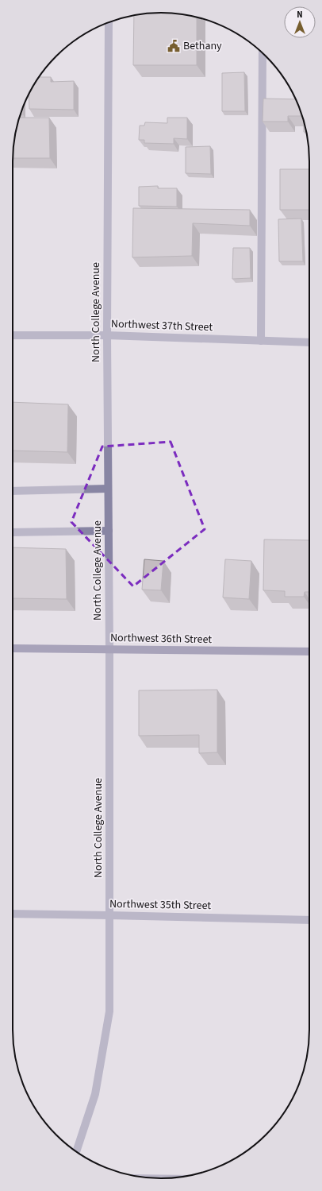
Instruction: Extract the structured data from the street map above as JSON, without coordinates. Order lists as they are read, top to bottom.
{
  "streets": {
    "main road": ["Northwest 36th Street"],
    "street": ["North College Avenue", "Northwest 37th Street", "Northwest 35th Street"]
  },
  "crossings": [
    ["North College Avenue", "Northwest 37th Street"],
    ["North College Avenue", "Northwest 36th Street"],
    ["North College Avenue", "Northwest 35th Street"]
  ],
  "places": {
    "public building": ["Bethany"]
  },
  "north": "top"
}
